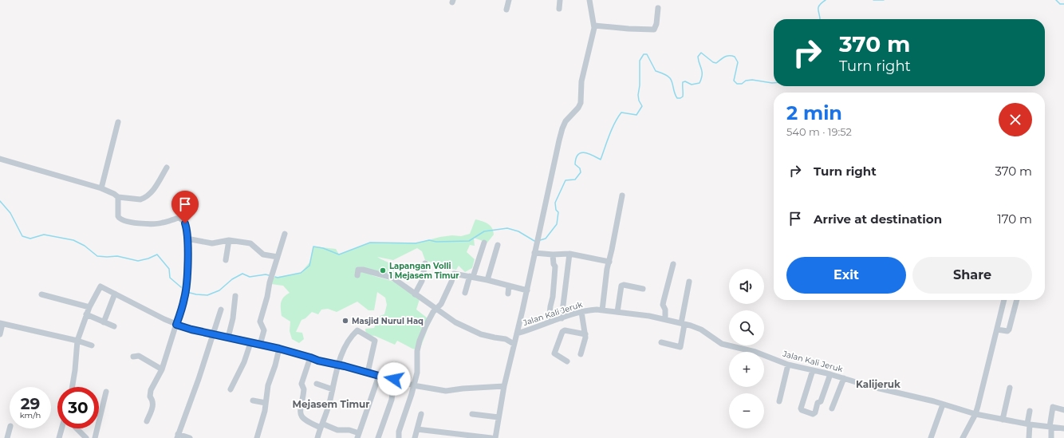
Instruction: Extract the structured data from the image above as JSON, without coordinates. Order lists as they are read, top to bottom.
{
  "streets": {
    "street": ["Jalan Kali Jeruk"]
  },
  "districts": ["Kalijeruk", "Mejasem Timur"],
  "places": ["Lapangan Volli 1 Mejasem Timur", "Masjid Nurul Haq"],
  "page": {
    "turn": ["370 m", "Turn right"],
    "heading": ["2 min", "540 m · 19:52"],
    "list": [
      {
        "name": "Turn right",
        "value": "370 m"
      },
      {
        "name": "Arrive at destination",
        "value": "170 m"
      }
    ],
    "buttons": ["Exit", "Share"],
    "map_buttons": ["+", "−"],
    "speed": "29 km/h",
    "limit": "30"
  }
}
